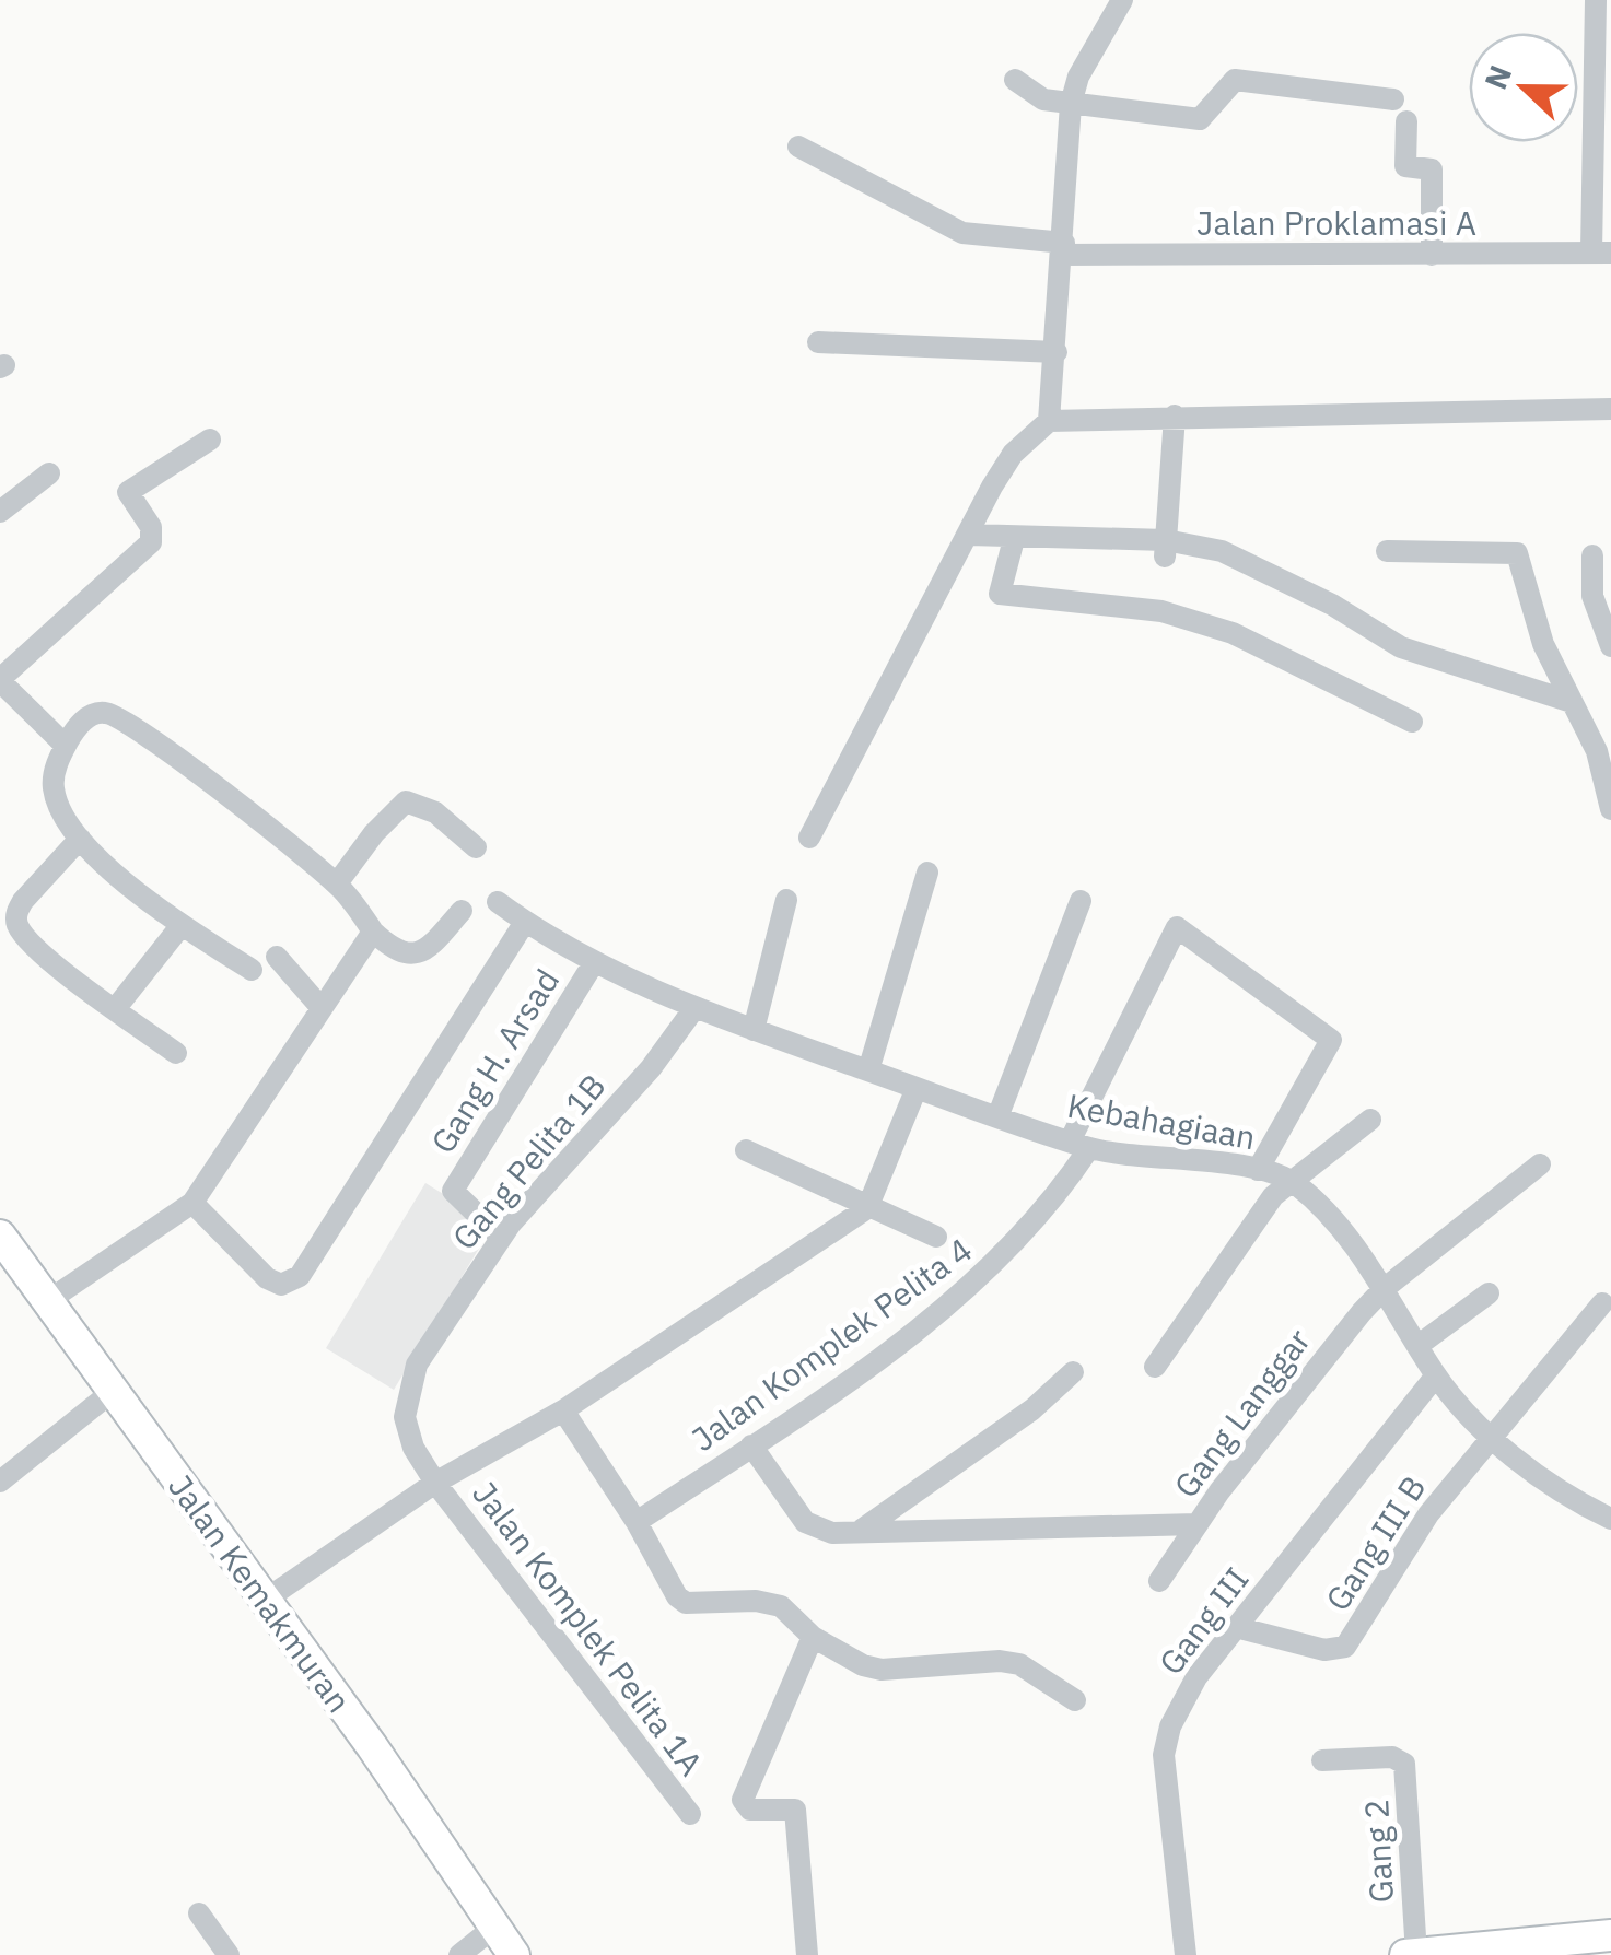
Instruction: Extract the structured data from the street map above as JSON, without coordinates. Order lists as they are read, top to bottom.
{
  "streets": {
    "street": [
      "Jalan Proklamasi A",
      "Gang H. Arsad",
      "Kebahagiaan",
      "Gang Pelita 1B",
      "Jalan Komplek Pelita 4",
      "Gang Langgar",
      "Gang III B",
      "Jalan Kemakmuran",
      "Gang III",
      "Jalan Komplek Pelita 1A",
      "Gang 2"
    ]
  },
  "crossings": [
    ["Gang H. Arsad", "Kebahagiaan"],
    ["Gang H. Arsad", "Gang Pelita 1B"],
    ["Kebahagiaan", "Gang Pelita 1B"],
    ["Kebahagiaan", "Jalan Komplek Pelita 4"],
    ["Gang Pelita 1B", "Jalan Komplek Pelita 1A"],
    ["Gang III B", "Gang III"]
  ],
  "north": "left"
}
